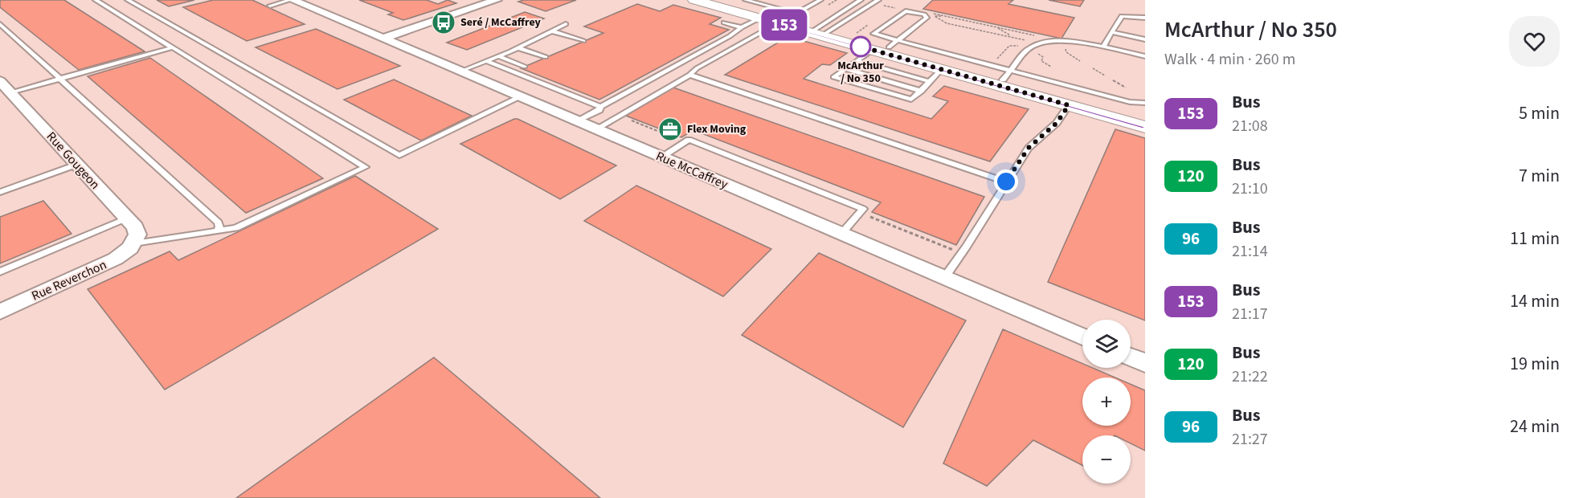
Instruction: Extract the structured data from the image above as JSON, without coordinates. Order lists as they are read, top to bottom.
{
  "streets": {
    "street": ["Rue Gougeon", "Rue McCaffrey", "Rue Reverchon"]
  },
  "crossings": [
    ["Rue Gougeon", "Rue Reverchon"]
  ],
  "places": {
    "bus stop": ["Seré / McCaffrey"],
    "other": ["McArthur / No 350"],
    "office": ["Flex Moving"]
  },
  "lines": ["bus line 153"],
  "page": {
    "on_map": "153",
    "heading": ["McArthur / No 350", "Walk · 4 min · 260 m"],
    "list": [
      {
        "mark": "153",
        "name": "Bus",
        "note": "21:08",
        "value": "5 min"
      },
      {
        "mark": "120",
        "name": "Bus",
        "note": "21:10",
        "value": "7 min"
      },
      {
        "mark": "96",
        "name": "Bus",
        "note": "21:14",
        "value": "11 min"
      },
      {
        "mark": "153",
        "name": "Bus",
        "note": "21:17",
        "value": "14 min"
      },
      {
        "mark": "120",
        "name": "Bus",
        "note": "21:22",
        "value": "19 min"
      },
      {
        "mark": "96",
        "name": "Bus",
        "note": "21:27",
        "value": "24 min"
      }
    ],
    "map_buttons": ["+", "−"]
  }
}
